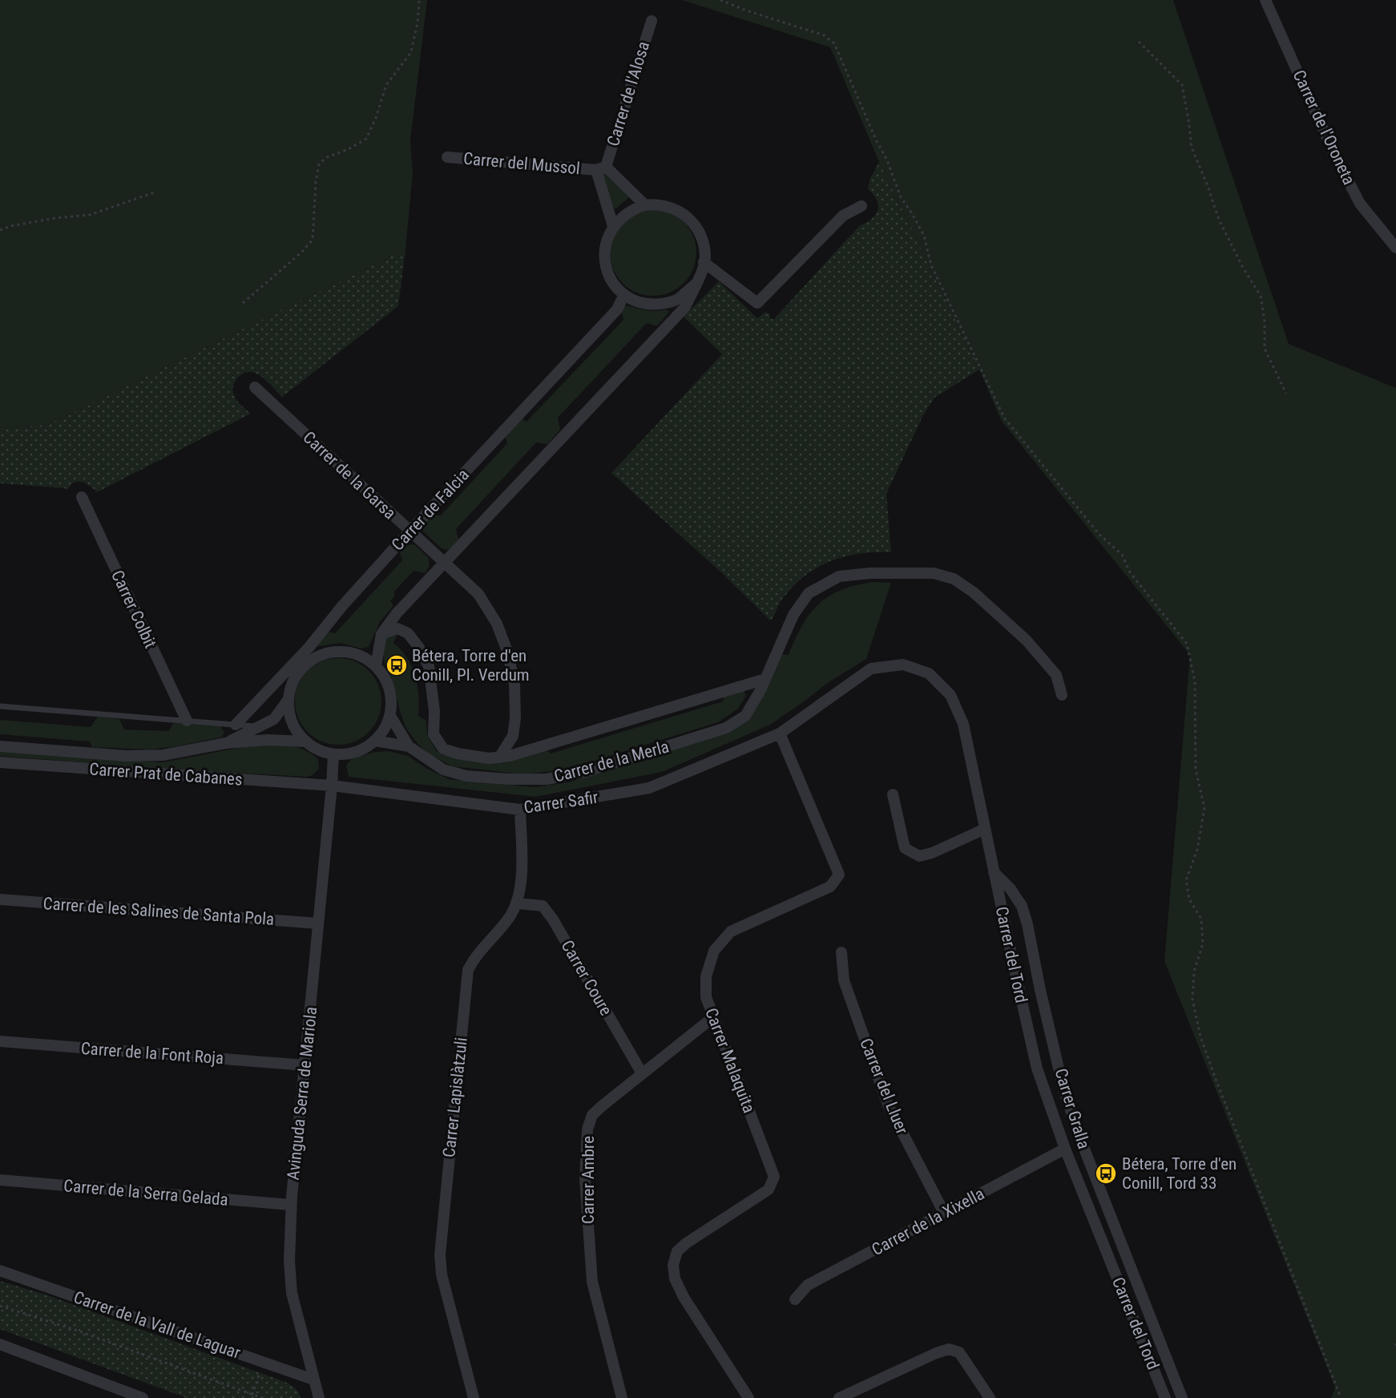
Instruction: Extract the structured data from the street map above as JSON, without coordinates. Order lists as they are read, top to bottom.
{
  "streets": {
    "street": [
      "Carrer de l'Alosa",
      "Carrer de l'Oroneta",
      "Carrer del Mussol",
      "Carrer de la Garsa",
      "Carrer de Falcia",
      "Carrer Colbit",
      "Carrer de la Merla",
      "Carrer Prat de Cabanes",
      "Carrer Safir",
      "Carrer de les Salines de Santa Pola",
      "Carrer del Tord",
      "Carrer Coure",
      "Carrer de la Font Roja",
      "Carrer Malaquita",
      "Carrer del Lluer",
      "Avinguda Serra de Mariola",
      "Carrer Lapislàtzuli",
      "Carrer Gralla",
      "Carrer Ambre",
      "Carrer de la Serra Gelada",
      "Carrer de la Xixella",
      "Carrer de la Vall de Laguar"
    ]
  },
  "crossings": [
    ["Carrer de l'Alosa", "Carrer del Mussol"],
    ["Carrer de l'Alosa", "Carrer de Falcia"],
    ["Carrer de la Garsa", "Carrer de Falcia"],
    ["Carrer de la Garsa", "Carrer de la Merla"],
    ["Carrer de la Merla", "Avinguda Serra de Mariola"],
    ["Carrer Prat de Cabanes", "Carrer Safir"],
    ["Carrer Prat de Cabanes", "Avinguda Serra de Mariola"],
    ["Carrer Safir", "Carrer del Tord"],
    ["Carrer Safir", "Carrer Malaquita"],
    ["Carrer Safir", "Avinguda Serra de Mariola"],
    ["Carrer Safir", "Carrer Lapislàtzuli"],
    ["Carrer de les Salines de Santa Pola", "Avinguda Serra de Mariola"],
    ["Carrer del Tord", "Carrer Malaquita"],
    ["Carrer del Tord", "Carrer Gralla"],
    ["Carrer del Tord", "Carrer de la Xixella"],
    ["Carrer Coure", "Carrer Lapislàtzuli"],
    ["Carrer Coure", "Carrer Ambre"],
    ["Carrer de la Font Roja", "Avinguda Serra de Mariola"],
    ["Carrer Malaquita", "Carrer Ambre"],
    ["Carrer del Lluer", "Carrer de la Xixella"],
    ["Avinguda Serra de Mariola", "Carrer de la Serra Gelada"],
    ["Avinguda Serra de Mariola", "Carrer de la Vall de Laguar"]
  ],
  "places": {
    "bus stop": ["Bétera, Torre d'en Conill, Pl. Verdum", "Bétera, Torre d'en Conill, Tord 33"]
  }
}
